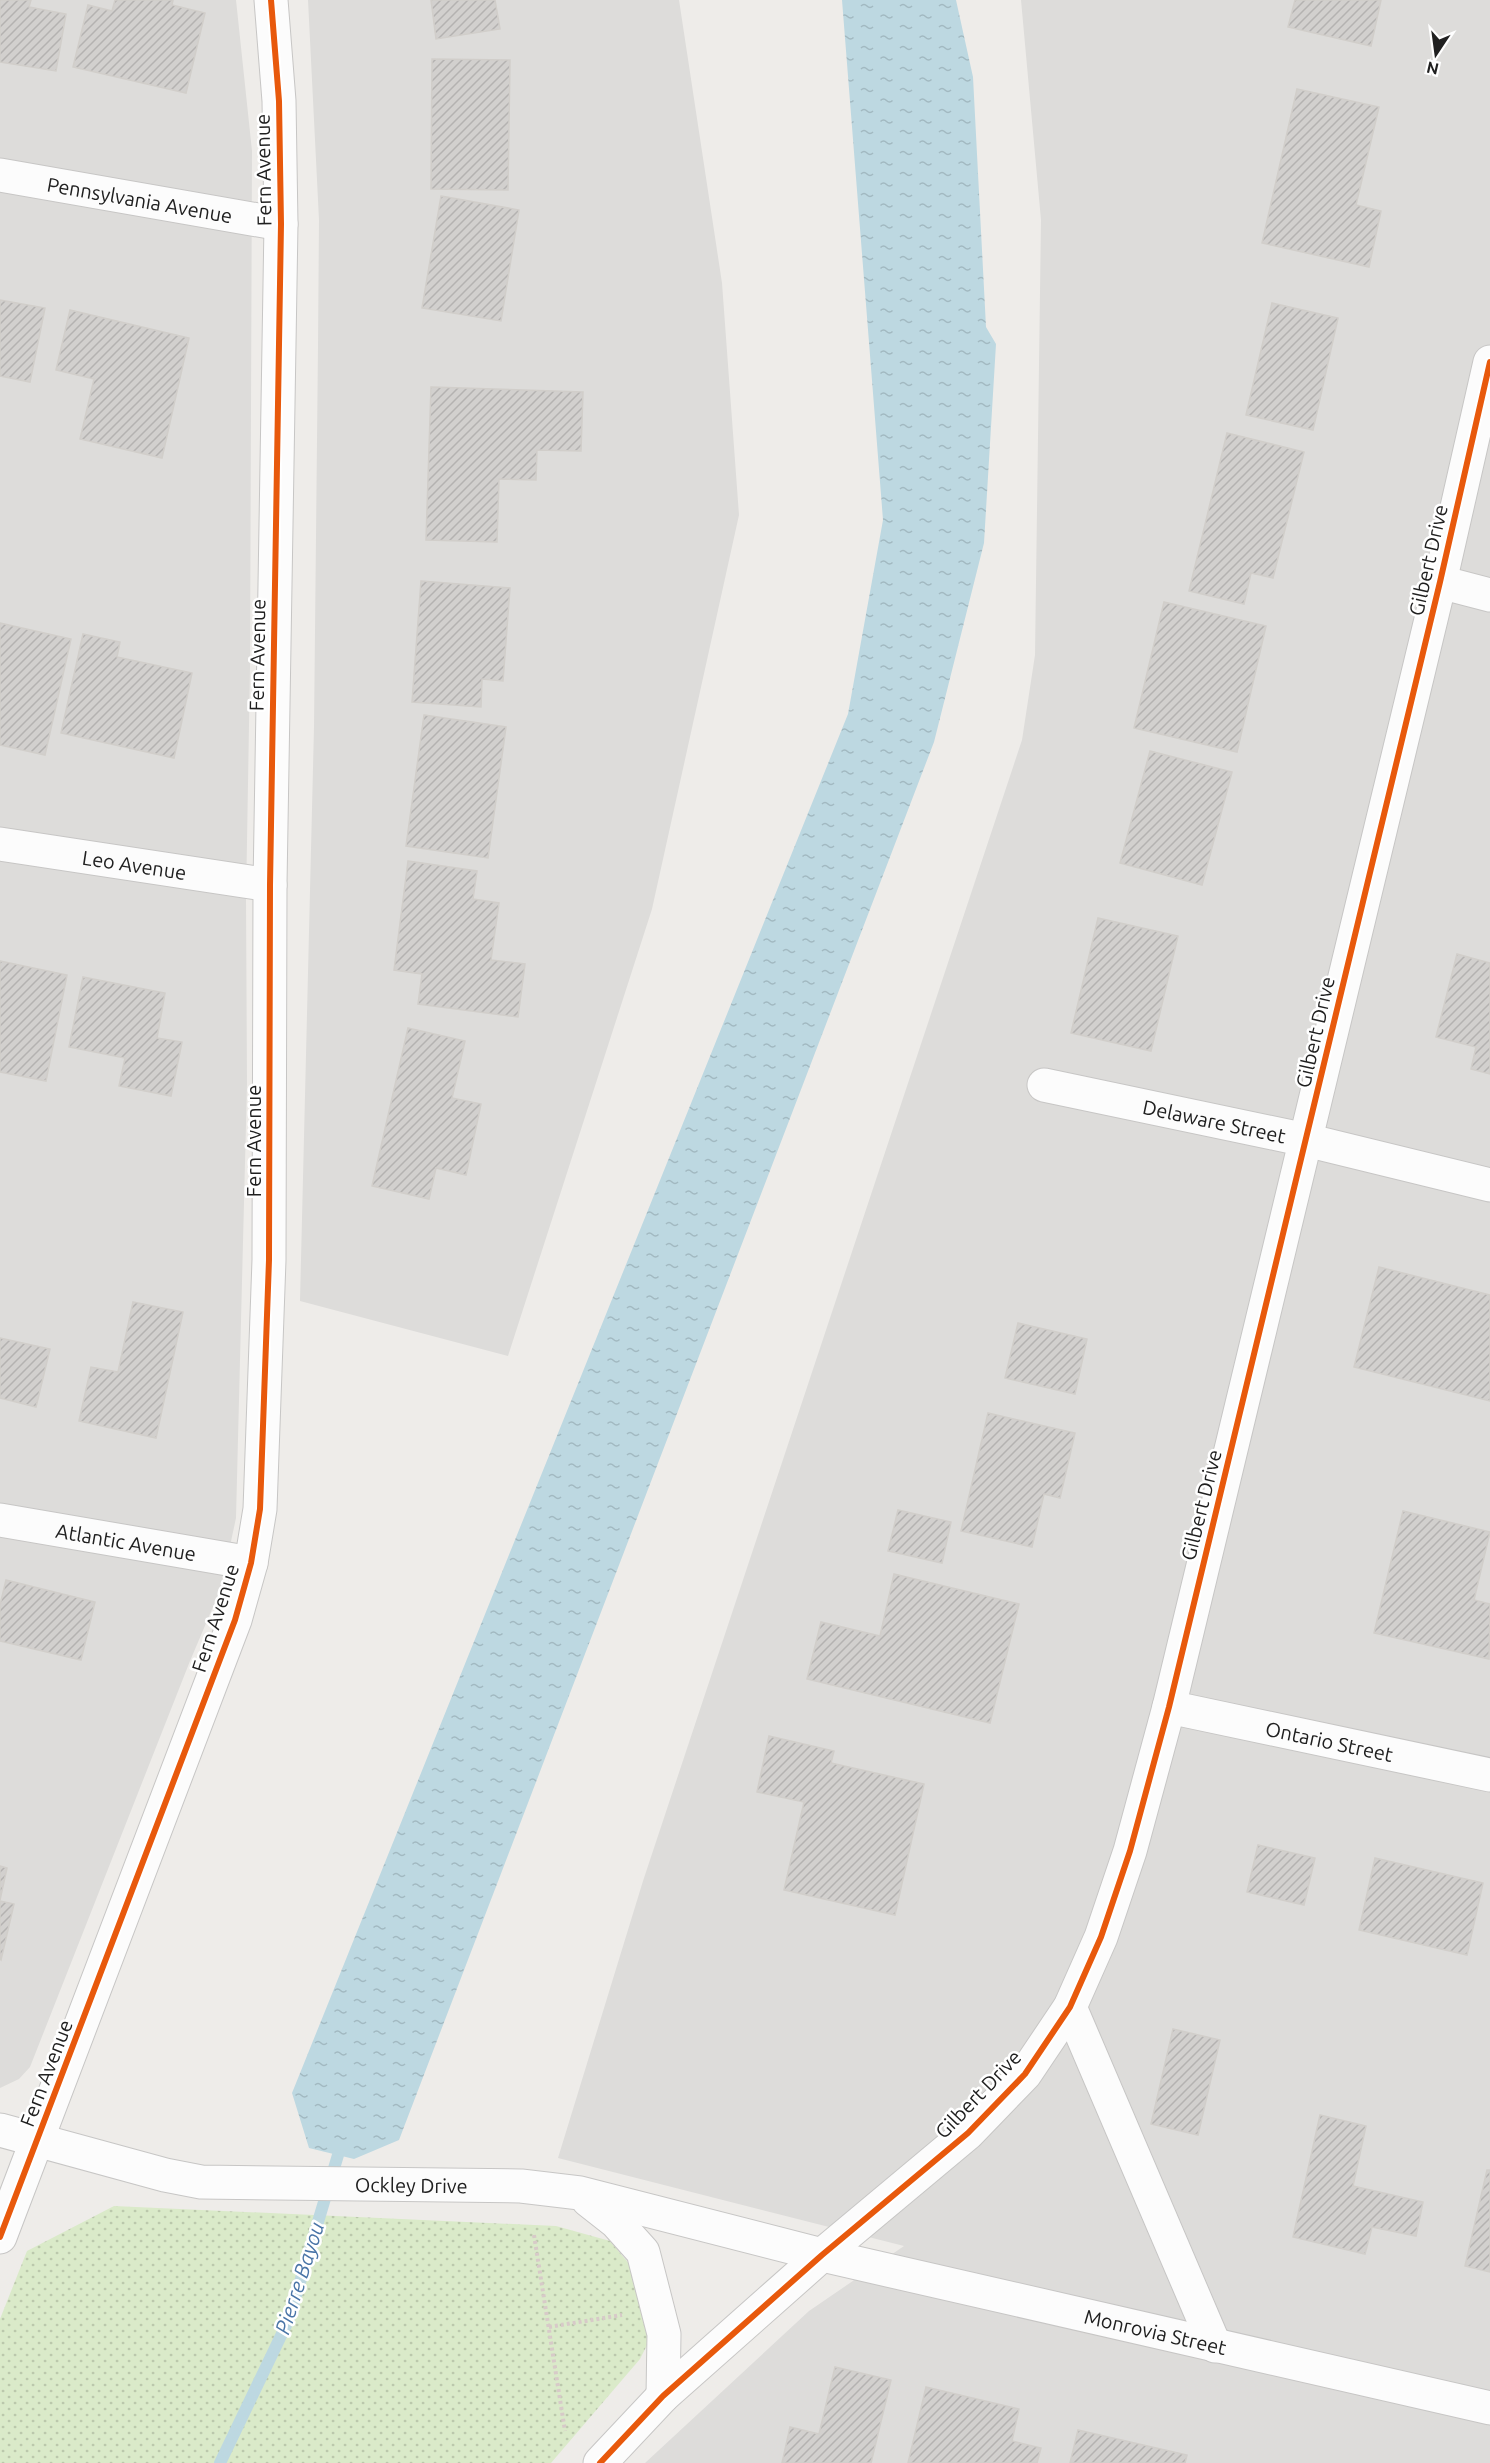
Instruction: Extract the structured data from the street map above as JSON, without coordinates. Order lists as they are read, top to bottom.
{
  "streets": {
    "street": [
      "Fern Avenue",
      "Pennsylvania Avenue",
      "Gilbert Drive",
      "Leo Avenue",
      "Delaware Street",
      "Atlantic Avenue",
      "Ontario Street",
      "Ockley Drive",
      "Monrovia Street"
    ]
  },
  "crossings": [
    ["Fern Avenue", "Pennsylvania Avenue"],
    ["Fern Avenue", "Leo Avenue"],
    ["Fern Avenue", "Atlantic Avenue"],
    ["Fern Avenue", "Ockley Drive"],
    ["Gilbert Drive", "Delaware Street"],
    ["Gilbert Drive", "Ontario Street"],
    ["Gilbert Drive", "Ockley Drive"],
    ["Gilbert Drive", "Monrovia Street"],
    ["Ockley Drive", "Monrovia Street"]
  ],
  "water": ["Pierre Bayou"],
  "north": "bottom"
}
